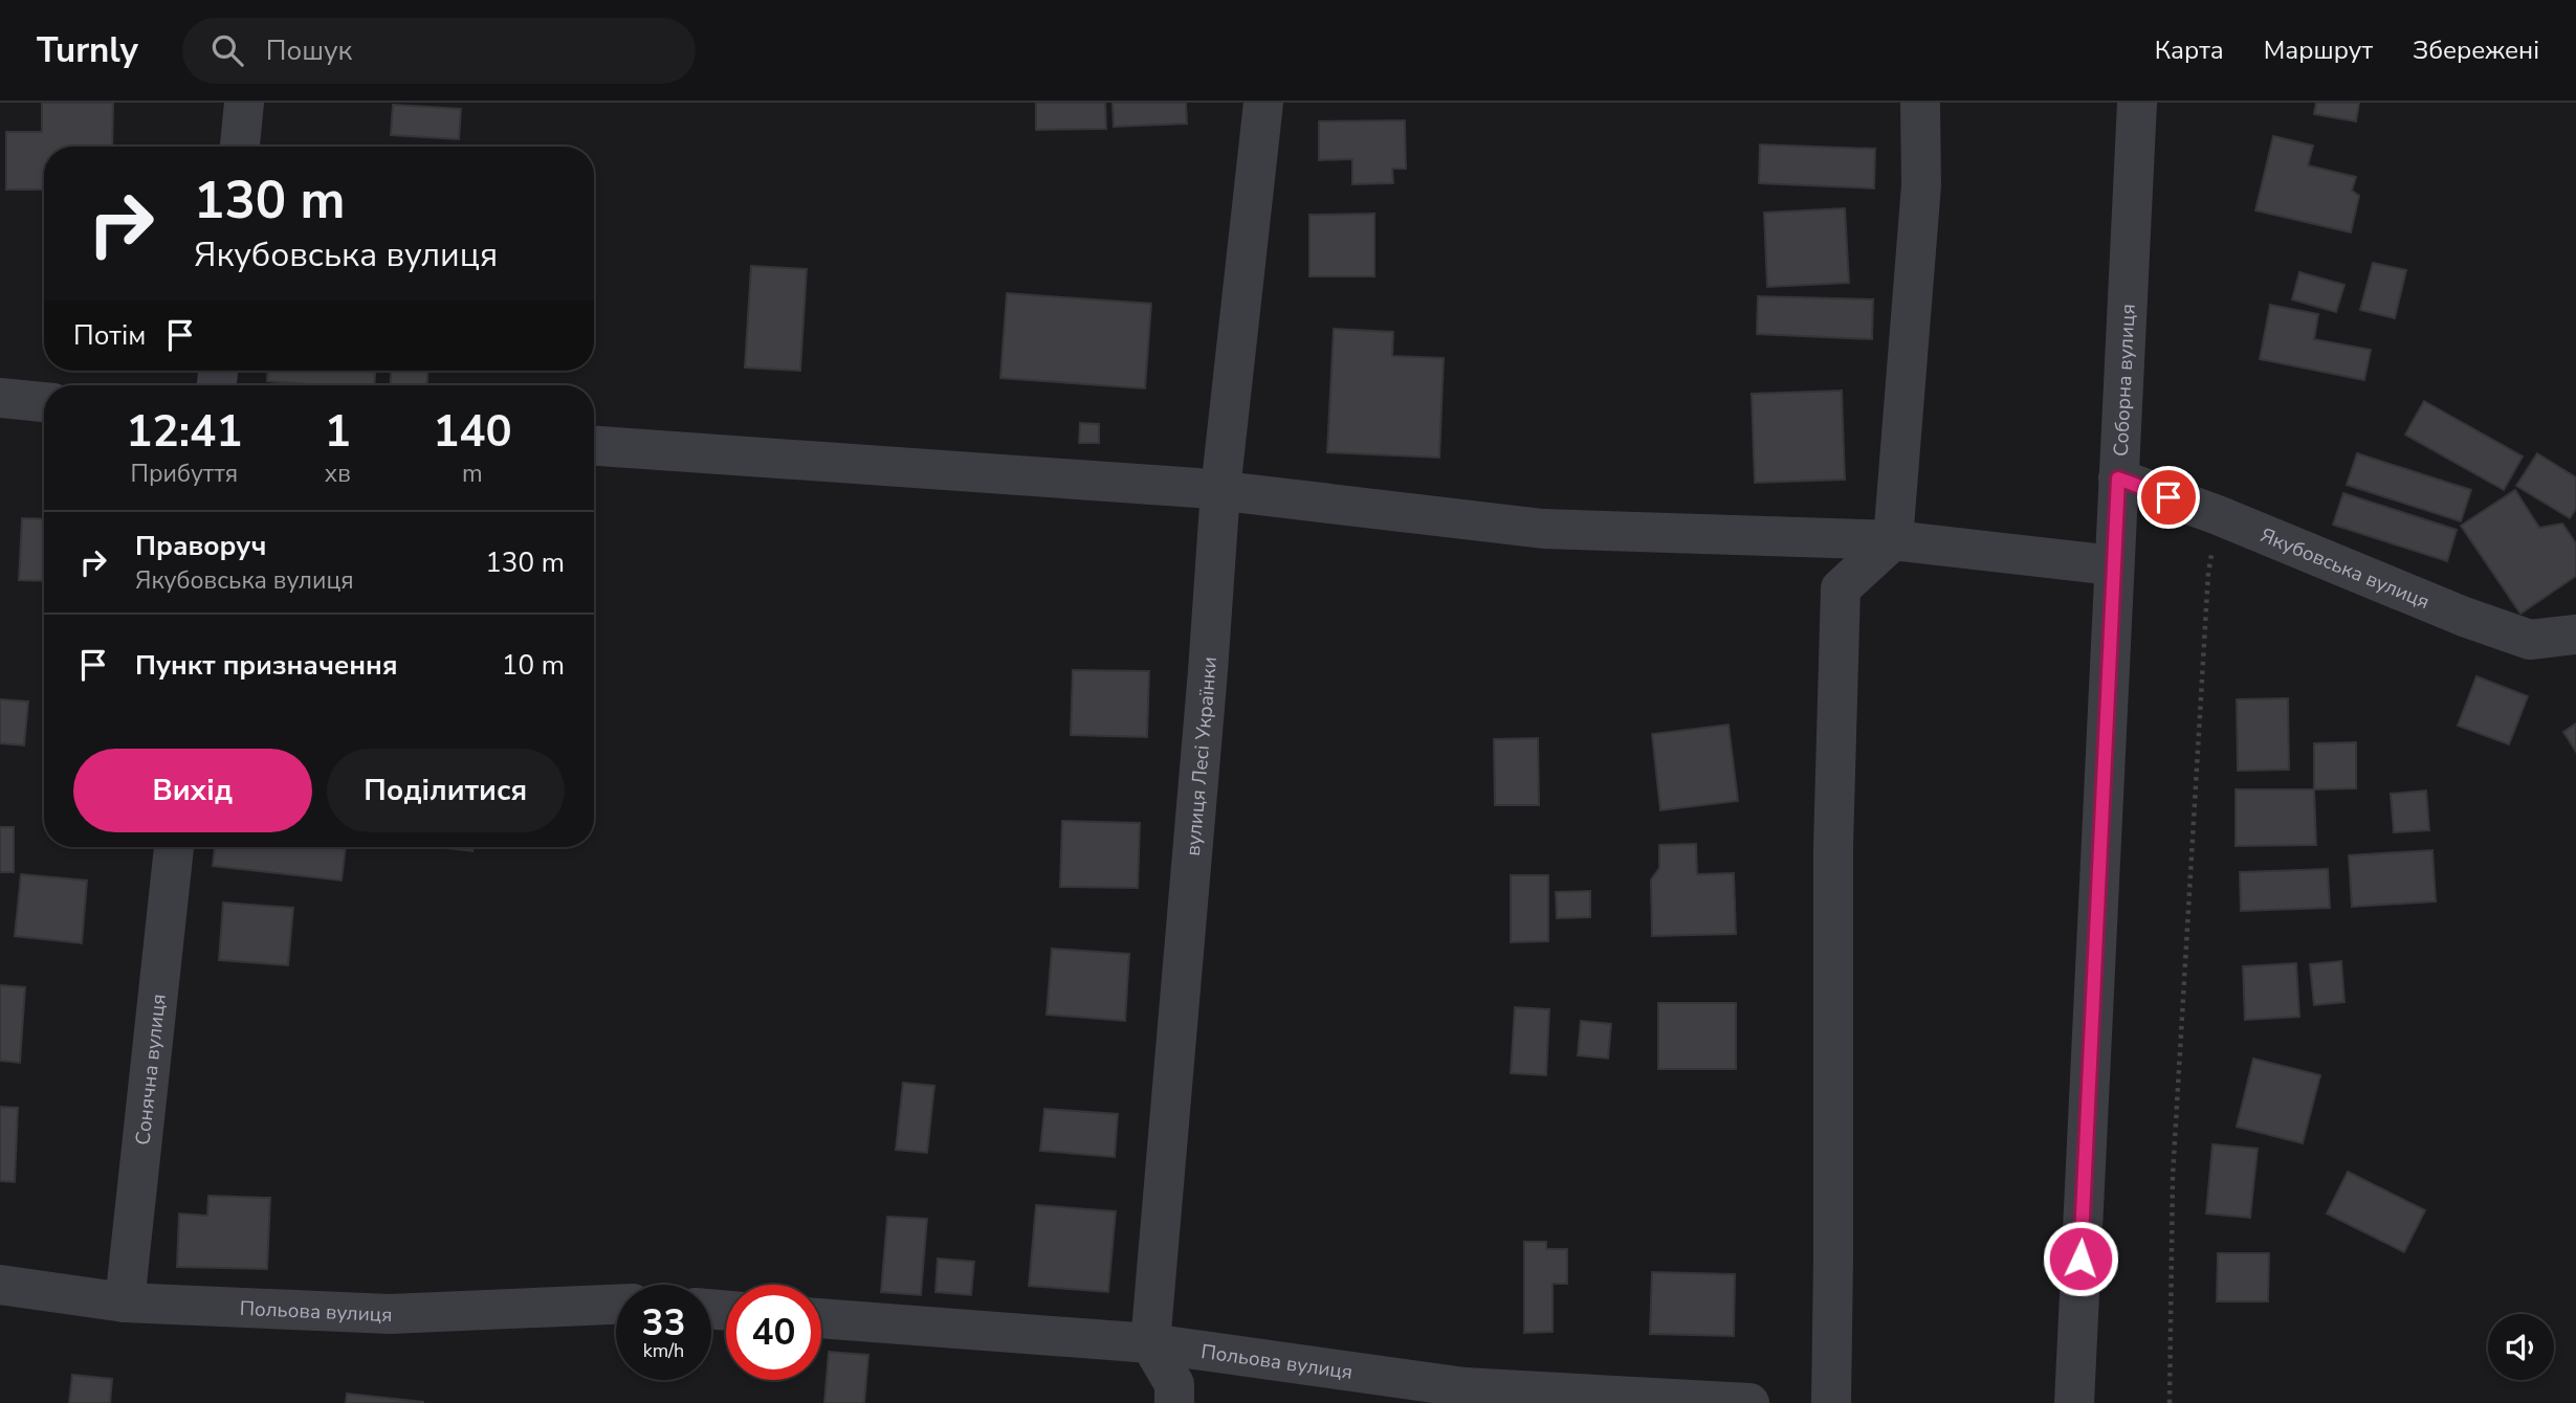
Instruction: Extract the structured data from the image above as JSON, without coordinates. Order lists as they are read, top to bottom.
{
  "streets": {
    "street": [
      "Соборна вулиця",
      "Якубовська вулиця",
      "вулиця Лесі Українки",
      "Сонячна вулиця",
      "Польова вулиця"
    ]
  },
  "crossings": [
    ["Соборна вулиця", "Якубовська вулиця"],
    ["вулиця Лесі Українки", "Польова вулиця"],
    ["Сонячна вулиця", "Польова вулиця"]
  ],
  "page": {
    "header": "Turnly",
    "search": "Пошук",
    "nav": ["Карта", "Маршрут", "Збережені"],
    "turn": ["130 m", "Якубовська вулиця"],
    "then": "Потім",
    "eta": [
      "12:41",
      "Прибуття",
      "1",
      "хв",
      "140",
      "m"
    ],
    "list": [
      {
        "name": "Праворуч",
        "note": "Якубовська вулиця",
        "value": "130 m"
      },
      {
        "name": "Пункт призначення",
        "value": "10 m"
      }
    ],
    "buttons": ["Вихід", "Поділитися"],
    "speed": "33 km/h",
    "limit": "40"
  }
}
